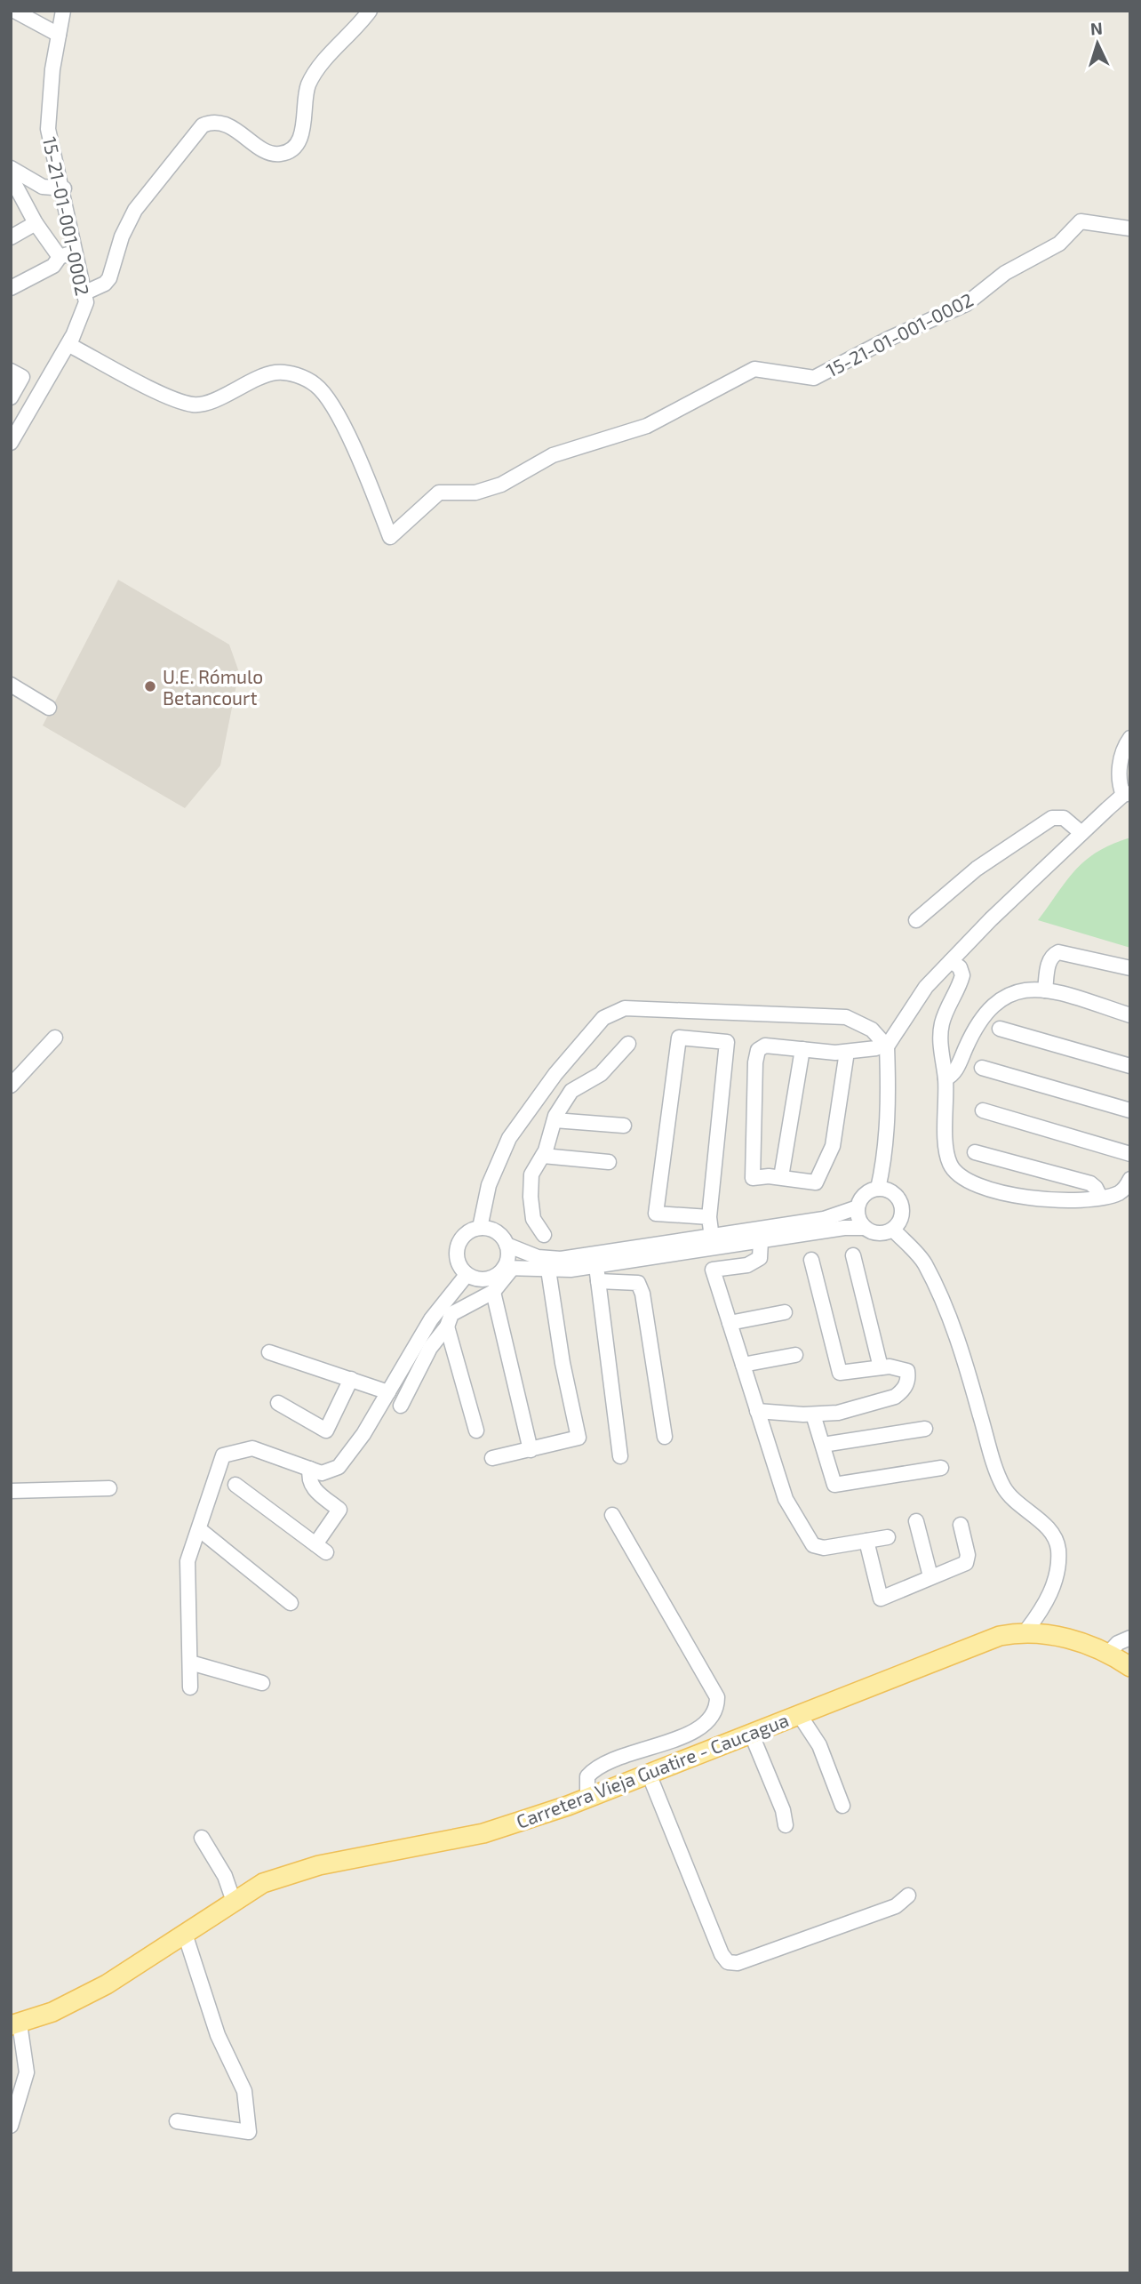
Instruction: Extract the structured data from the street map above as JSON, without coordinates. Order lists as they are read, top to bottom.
{
  "streets": {
    "main road": ["Carretera Vieja Guatire - Caucagua"],
    "street": ["15-21-01-001-0002"]
  },
  "places": ["U.E. Rómulo Betancourt"],
  "north": "top"
}
